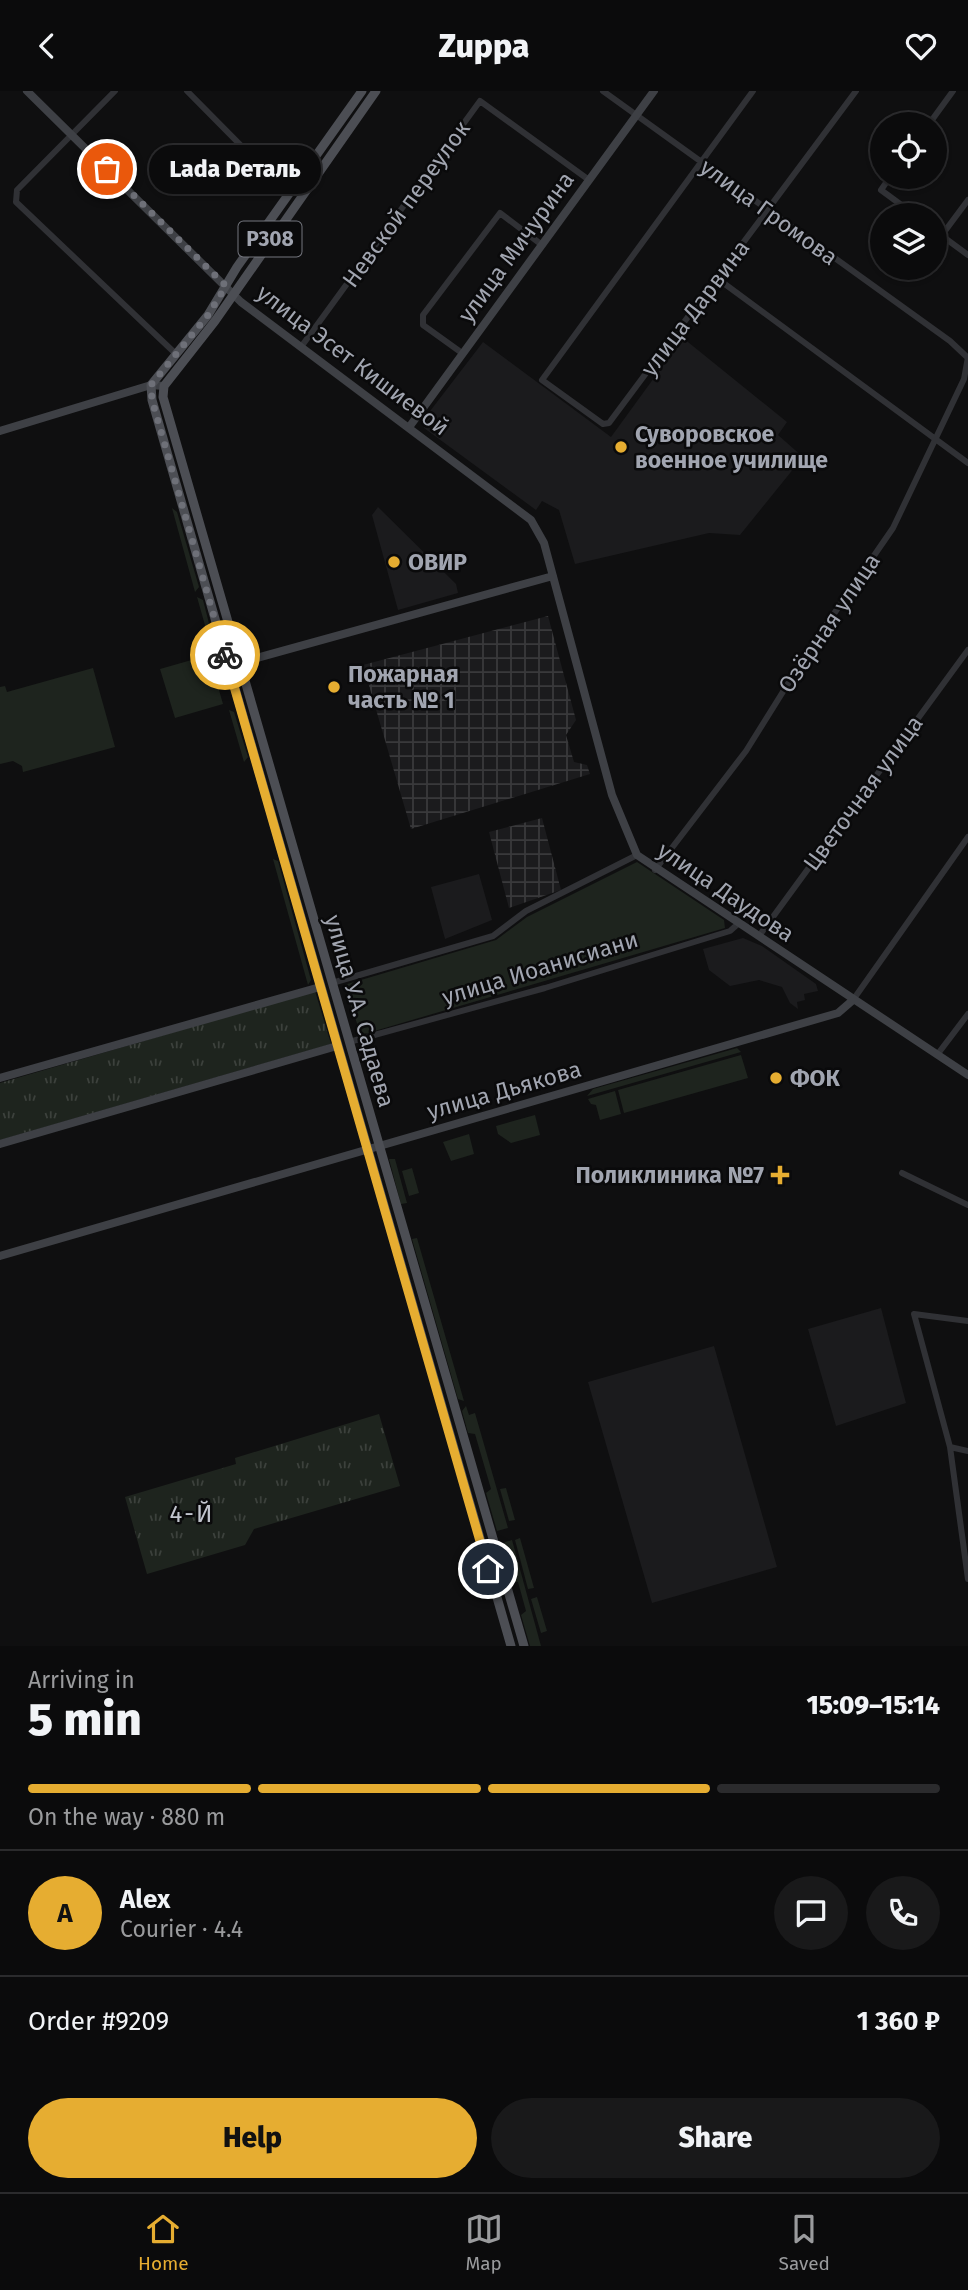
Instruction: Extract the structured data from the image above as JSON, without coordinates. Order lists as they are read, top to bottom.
{
  "streets": {
    "main road": ["P308", "улица У.А. Садаева"],
    "street": [
      "Невской переулок",
      "улица Громова",
      "улица Мичурина",
      "улица Дарвина",
      "улица Эсет Кишиевой",
      "Озёрная улица",
      "Цветочная улица",
      "улица Даудова",
      "улица Иоанисиани",
      "улица Дьякова"
    ]
  },
  "crossings": [
    ["Невской переулок", "улица Мичурина"],
    ["Невской переулок", "улица Эсет Кишиевой"],
    ["улица Громова", "улица Мичурина"],
    ["улица Громова", "улица Дарвина"],
    ["улица Громова", "Озёрная улица"],
    ["P308", "улица Эсет Кишиевой"],
    ["P308", "улица У.А. Садаева"],
    ["улица Мичурина", "улица Эсет Кишиевой"],
    ["улица Эсет Кишиевой", "улица Даудова"],
    ["Озёрная улица", "улица Даудова"],
    ["Цветочная улица", "улица Даудова"],
    ["улица Даудова", "улица Иоанисиани"],
    ["улица Даудова", "улица Дьякова"],
    ["улица Иоанисиани", "улица У.А. Садаева"],
    ["улица У.А. Садаева", "улица Дьякова"]
  ],
  "districts": ["4-Й"],
  "places": {
    "other": [
      "Lada Dеталь",
      "Суворовское военное училище",
      "ОВИР",
      "Пожарная часть № 1",
      "ФОК"
    ],
    "health": ["Поликлиника №7"]
  },
  "page": {
    "header": "Zuppa",
    "bubble": "Lada Dеталь",
    "heading": ["5 min", "Arriving in", "15:09–15:14"],
    "panel": [
      "Alex",
      "Courier · 4.4",
      "Order #9209",
      "1 360 ₽"
    ],
    "bar": "On the way · 880 m",
    "round": "A",
    "buttons": ["Help", "Share"],
    "tabs": ["Home", "Map", "Saved"]
  }
}
